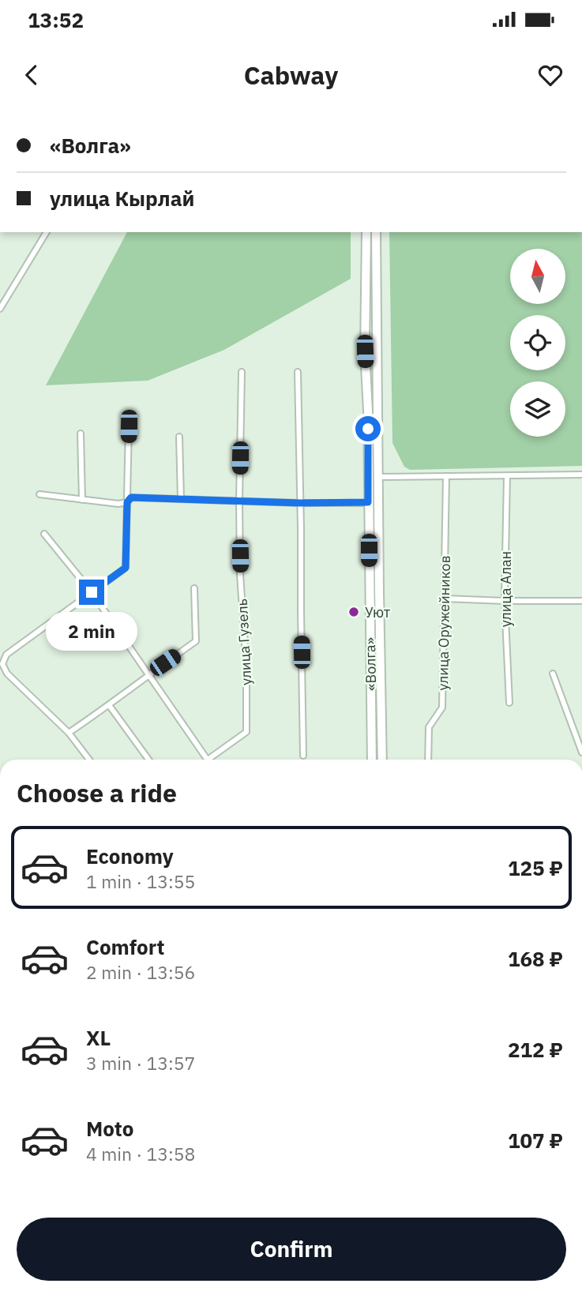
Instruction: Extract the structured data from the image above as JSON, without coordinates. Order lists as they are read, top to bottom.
{
  "streets": {
    "highway": ["«Волга»"],
    "street": ["улица Алан", "улица Оружейников", "улица Гузель"]
  },
  "places": ["Уют"],
  "north": "top",
  "page": {
    "status": "13:52",
    "header": "Cabway",
    "banner": ["«Волга»", "улица Кырлай"],
    "bubble": "2 min",
    "heading": "Choose a ride",
    "list": [
      {
        "name": "Economy",
        "note": "1 min · 13:55",
        "value": "125 ₽"
      },
      {
        "name": "Comfort",
        "note": "2 min · 13:56",
        "value": "168 ₽"
      },
      {
        "name": "XL",
        "note": "3 min · 13:57",
        "value": "212 ₽"
      },
      {
        "name": "Moto",
        "note": "4 min · 13:58",
        "value": "107 ₽"
      }
    ],
    "buttons": "Confirm"
  }
}
